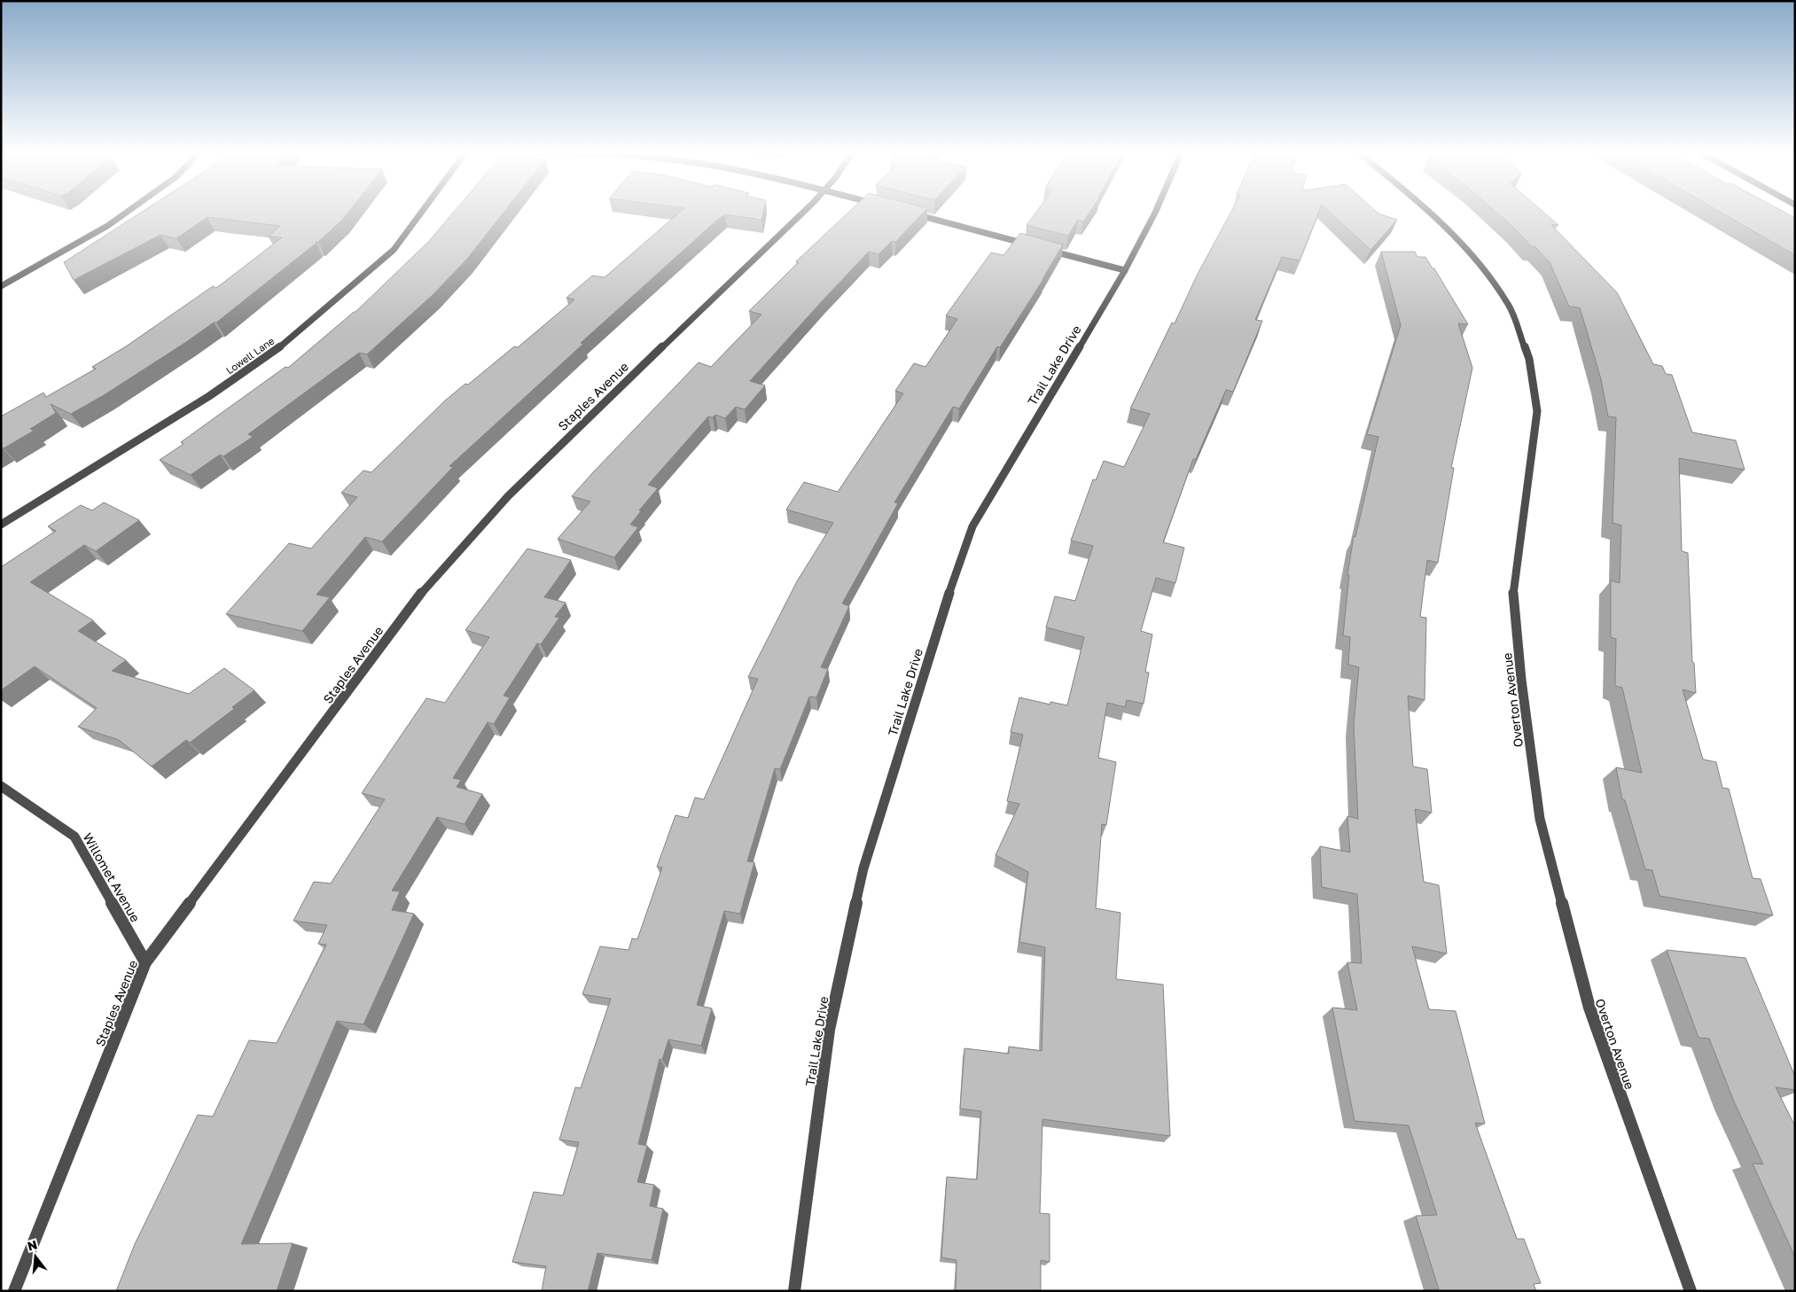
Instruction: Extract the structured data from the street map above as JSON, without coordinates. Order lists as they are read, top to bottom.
{
  "streets": {
    "street": [
      "Lowell Lane",
      "Trail Lake Drive",
      "Staples Avenue",
      "Overton Avenue",
      "Willomet Avenue"
    ]
  },
  "crossings": [
    ["Staples Avenue", "Willomet Avenue"]
  ],
  "north": "top"
}
